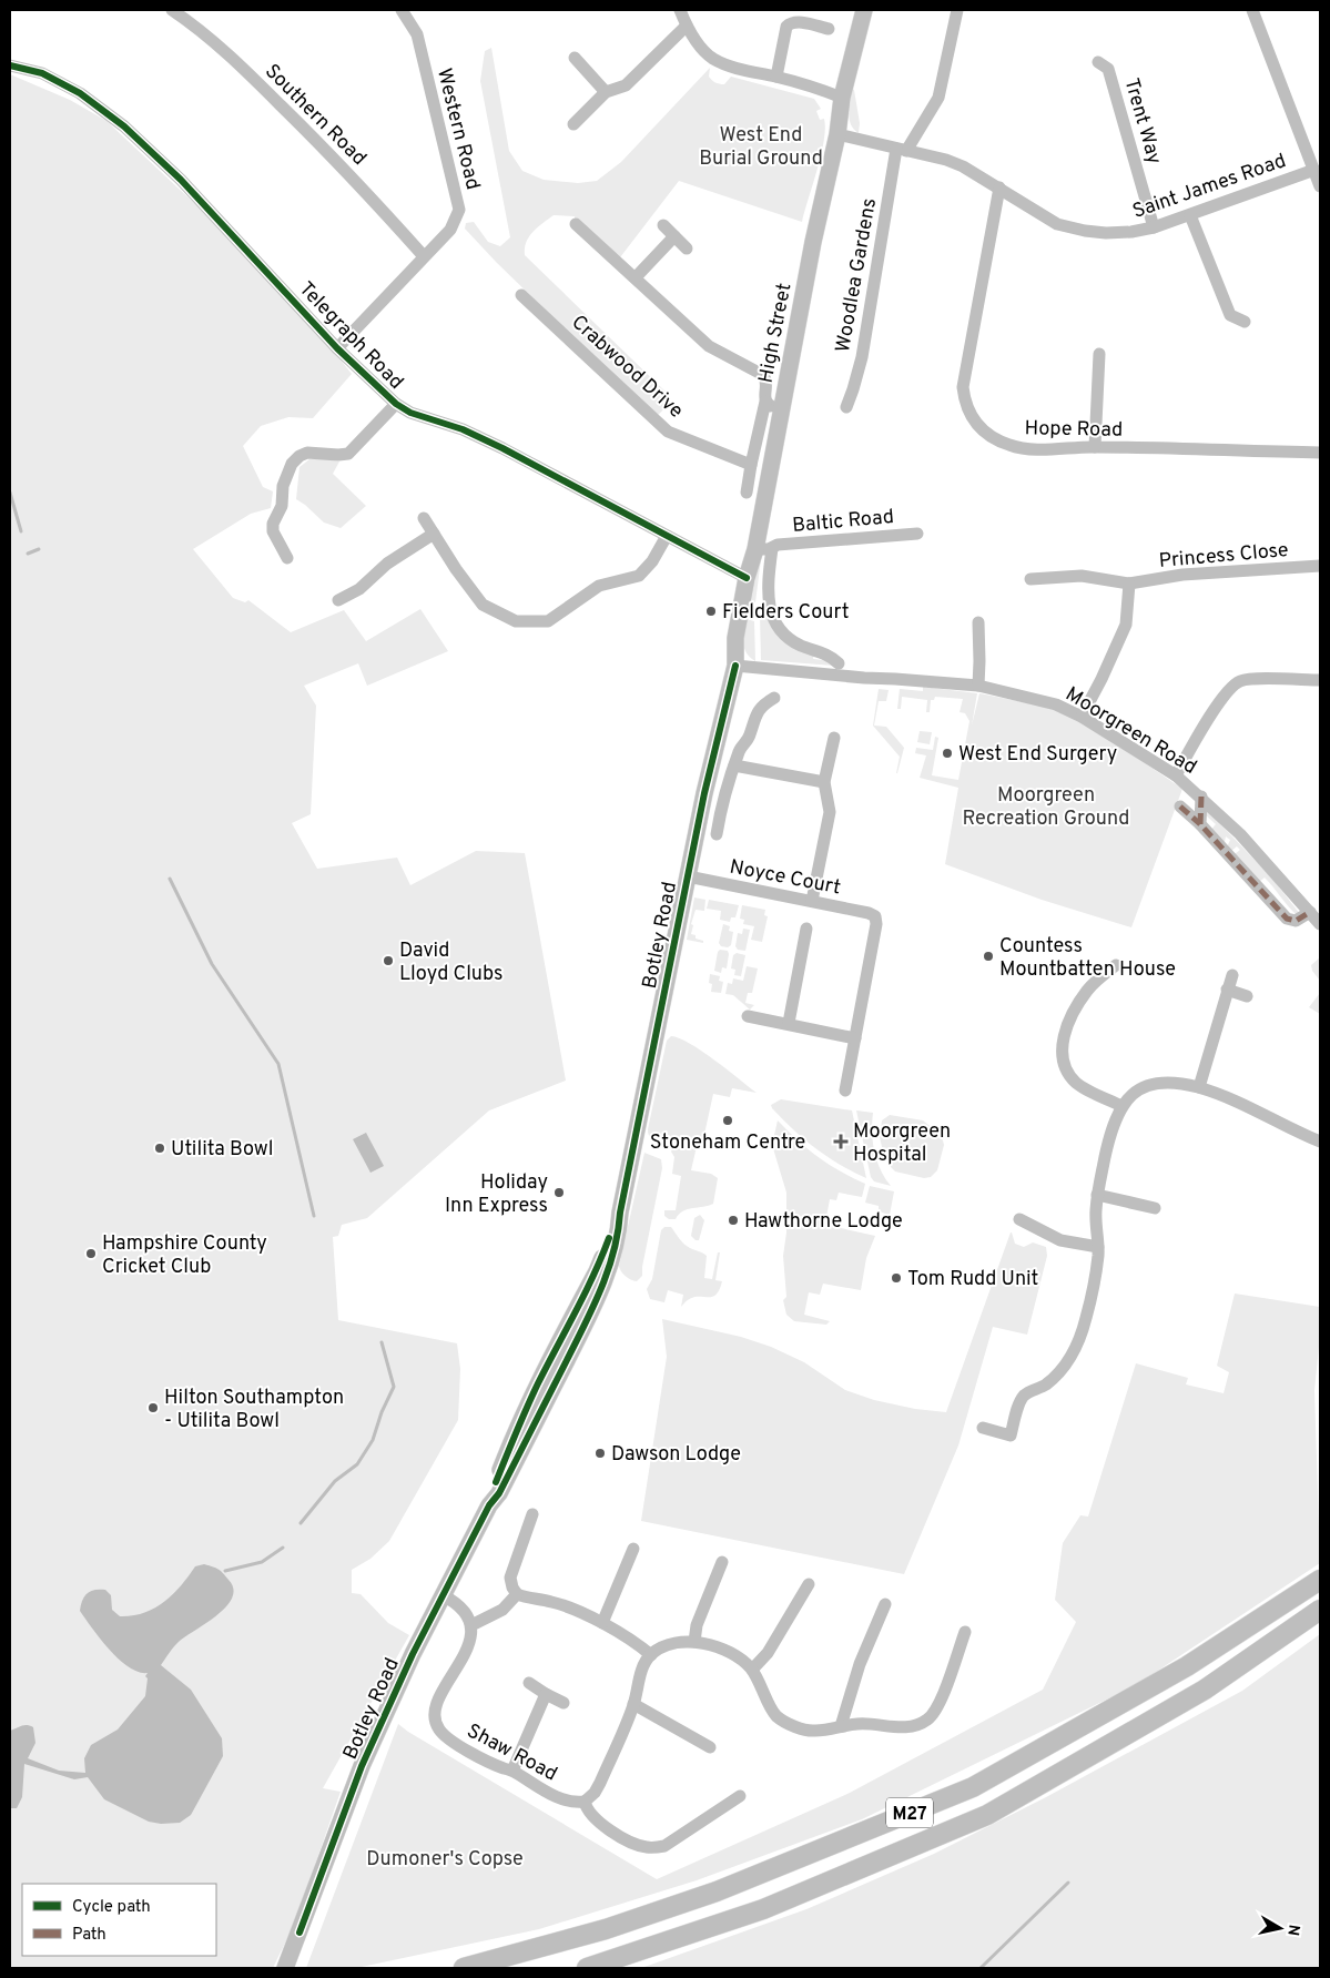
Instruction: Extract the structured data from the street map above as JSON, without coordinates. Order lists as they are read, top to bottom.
{
  "streets": {
    "highway": ["M27"],
    "main road": ["High Street", "Botley Road"],
    "street": [
      "Southern Road",
      "Trent Way",
      "Western Road",
      "Saint James Road",
      "Woodlea Gardens",
      "Telegraph Road",
      "Crabwood Drive",
      "Hope Road",
      "Baltic Road",
      "Princess Close",
      "Moorgreen Road",
      "Noyce Court",
      "Shaw Road"
    ]
  },
  "crossings": [
    ["Southern Road", "Western Road"],
    ["Trent Way", "Saint James Road"],
    ["Western Road", "Telegraph Road"],
    ["Saint James Road", "Woodlea Gardens"],
    ["Saint James Road", "High Street"],
    ["Saint James Road", "Hope Road"],
    ["High Street", "Telegraph Road"],
    ["High Street", "Baltic Road"],
    ["High Street", "Moorgreen Road"],
    ["High Street", "Botley Road"],
    ["Moorgreen Road", "Botley Road"],
    ["Noyce Court", "Botley Road"]
  ],
  "parks": ["West End Burial Ground", "Moorgreen Recreation Ground", "Dumoner's Copse"],
  "places": {
    "other": [
      "Fielders Court",
      "West End Surgery",
      "Countess Mountbatten House",
      "David Lloyd Clubs",
      "Stoneham Centre",
      "Utilita Bowl",
      "Holiday Inn Express",
      "Hawthorne Lodge",
      "Hampshire County Cricket Club",
      "Tom Rudd Unit",
      "Hilton Southampton - Utilita Bowl",
      "Dawson Lodge"
    ],
    "health": ["Moorgreen Hospital"]
  },
  "legend": ["Cycle path", "Path"],
  "north": "right"
}
